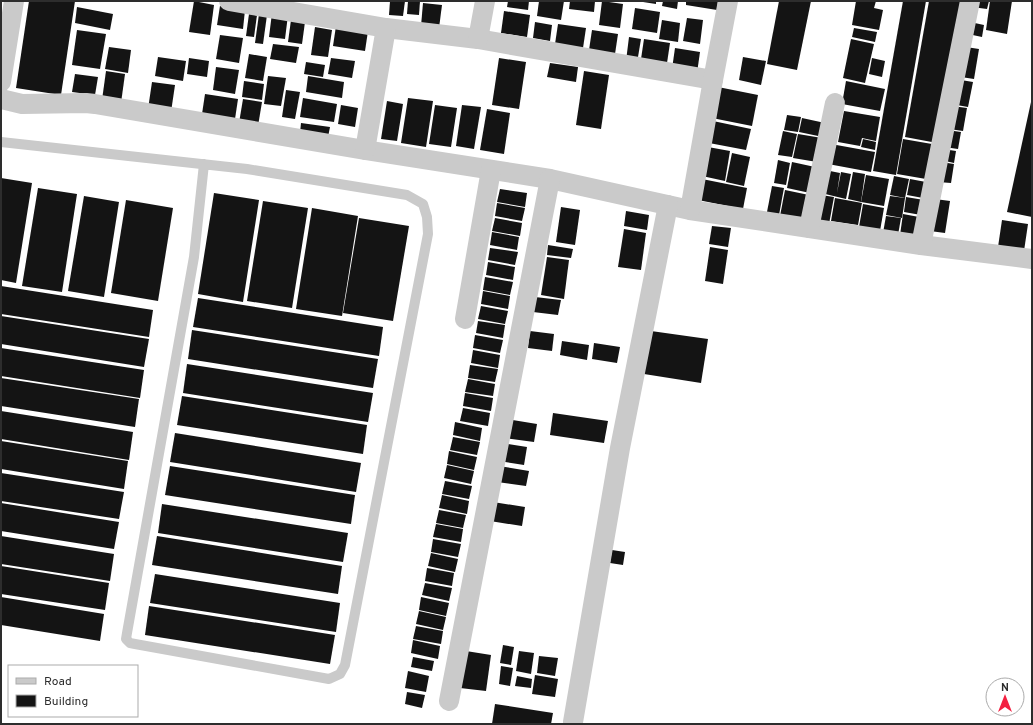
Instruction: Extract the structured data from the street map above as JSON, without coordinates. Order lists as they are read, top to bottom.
{
  "legend": ["Road", "Building"],
  "north": "top"
}
